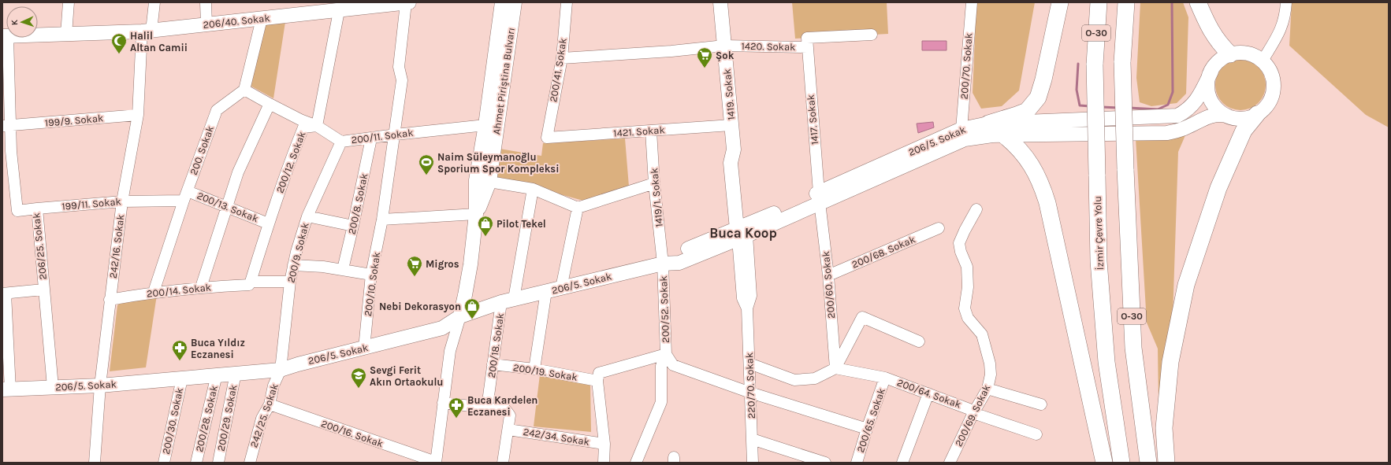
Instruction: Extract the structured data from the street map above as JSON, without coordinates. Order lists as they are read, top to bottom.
{
  "streets": {
    "highway": ["O-30", "İzmir Çevre Yolu"],
    "main road": [
      "206/40. Sokak",
      "Ahmet Piriştina Bulvarı",
      "1419. Sokak",
      "206/5. Sokak"
    ],
    "street": [
      "1420. Sokak",
      "200/70. Sokak",
      "200/41. Sokak",
      "1417. Sokak",
      "199/9. Sokak",
      "1421. Sokak",
      "200/11. Sokak",
      "200. Sokak",
      "200/12. Sokak",
      "1419/1. Sokak",
      "199/11. Sokak",
      "200/8. Sokak",
      "200/13. Sokak",
      "206/25. Sokak",
      "242/16. Sokak",
      "200/68. Sokak",
      "200/9. Sokak",
      "200/10. Sokak",
      "200/60. Sokak",
      "200/14. Sokak",
      "200/52. Sokak",
      "200/18. Sokak",
      "200/19. Sokak",
      "220/70. Sokak",
      "200/64. Sokak",
      "242/25. Sokak",
      "200/69. Sokak",
      "200/29. Sokak",
      "200/28. Sokak",
      "200/65. Sokak",
      "200/30. Sokak",
      "200/16. Sokak",
      "242/34. Sokak"
    ]
  },
  "crossings": [
    ["206/40. Sokak", "200/12. Sokak"],
    ["206/40. Sokak", "206/25. Sokak"],
    ["206/40. Sokak", "242/16. Sokak"],
    ["206/40. Sokak", "200/10. Sokak"],
    ["1420. Sokak", "200/41. Sokak"],
    ["1420. Sokak", "1419. Sokak"],
    ["1420. Sokak", "1417. Sokak"],
    ["200/70. Sokak", "206/5. Sokak"],
    ["200/41. Sokak", "1421. Sokak"],
    ["Ahmet Piriştina Bulvarı", "200/11. Sokak"],
    ["Ahmet Piriştina Bulvarı", "206/5. Sokak"],
    ["1419. Sokak", "1421. Sokak"],
    ["1419. Sokak", "206/5. Sokak"],
    ["1419. Sokak", "220/70. Sokak"],
    ["1417. Sokak", "206/5. Sokak"],
    ["1417. Sokak", "200/60. Sokak"],
    ["199/9. Sokak", "206/25. Sokak"],
    ["199/9. Sokak", "242/16. Sokak"],
    ["1421. Sokak", "1419/1. Sokak"],
    ["200/11. Sokak", "200. Sokak"],
    ["200/11. Sokak", "200/12. Sokak"],
    ["200/11. Sokak", "200/8. Sokak"],
    ["200/11. Sokak", "200/9. Sokak"],
    ["200/11. Sokak", "200/10. Sokak"],
    ["206/5. Sokak", "1419/1. Sokak"],
    ["206/5. Sokak", "206/25. Sokak"],
    ["206/5. Sokak", "242/16. Sokak"],
    ["206/5. Sokak", "200/9. Sokak"],
    ["206/5. Sokak", "200/10. Sokak"],
    ["206/5. Sokak", "200/60. Sokak"],
    ["206/5. Sokak", "200/52. Sokak"],
    ["206/5. Sokak", "200/18. Sokak"],
    ["206/5. Sokak", "220/70. Sokak"],
    ["206/5. Sokak", "242/25. Sokak"],
    ["206/5. Sokak", "200/29. Sokak"],
    ["206/5. Sokak", "200/28. Sokak"],
    ["206/5. Sokak", "200/30. Sokak"],
    ["200. Sokak", "199/11. Sokak"],
    ["200. Sokak", "200/13. Sokak"],
    ["200. Sokak", "200/14. Sokak"],
    ["200/12. Sokak", "200/13. Sokak"],
    ["200/12. Sokak", "200/14. Sokak"],
    ["1419/1. Sokak", "200/52. Sokak"],
    ["199/11. Sokak", "200/13. Sokak"],
    ["199/11. Sokak", "206/25. Sokak"],
    ["199/11. Sokak", "242/16. Sokak"],
    ["242/16. Sokak", "200/14. Sokak"],
    ["200/68. Sokak", "200/60. Sokak"],
    ["200/9. Sokak", "200/14. Sokak"],
    ["200/9. Sokak", "242/25. Sokak"],
    ["200/60. Sokak", "200/64. Sokak"],
    ["200/52. Sokak", "200/19. Sokak"],
    ["200/18. Sokak", "200/19. Sokak"],
    ["200/64. Sokak", "200/69. Sokak"],
    ["200/64. Sokak", "200/65. Sokak"],
    ["242/25. Sokak", "200/16. Sokak"]
  ],
  "districts": ["Buca Koop"],
  "places": {
    "mosque": ["Halil Altan Camii"],
    "supermarket": ["Şok", "Migros"],
    "sports": ["Naim Süleymanoğlu Sporium Spor Kompleksi"],
    "shop": ["Pilot Tekel", "Nebi Dekorasyon"],
    "pharmacy": ["Buca Yıldız Eczanesi", "Buca Kardelen Eczanesi"],
    "school or university": ["Sevgi Ferit Akın Ortaokulu"]
  },
  "north": "left"
}
